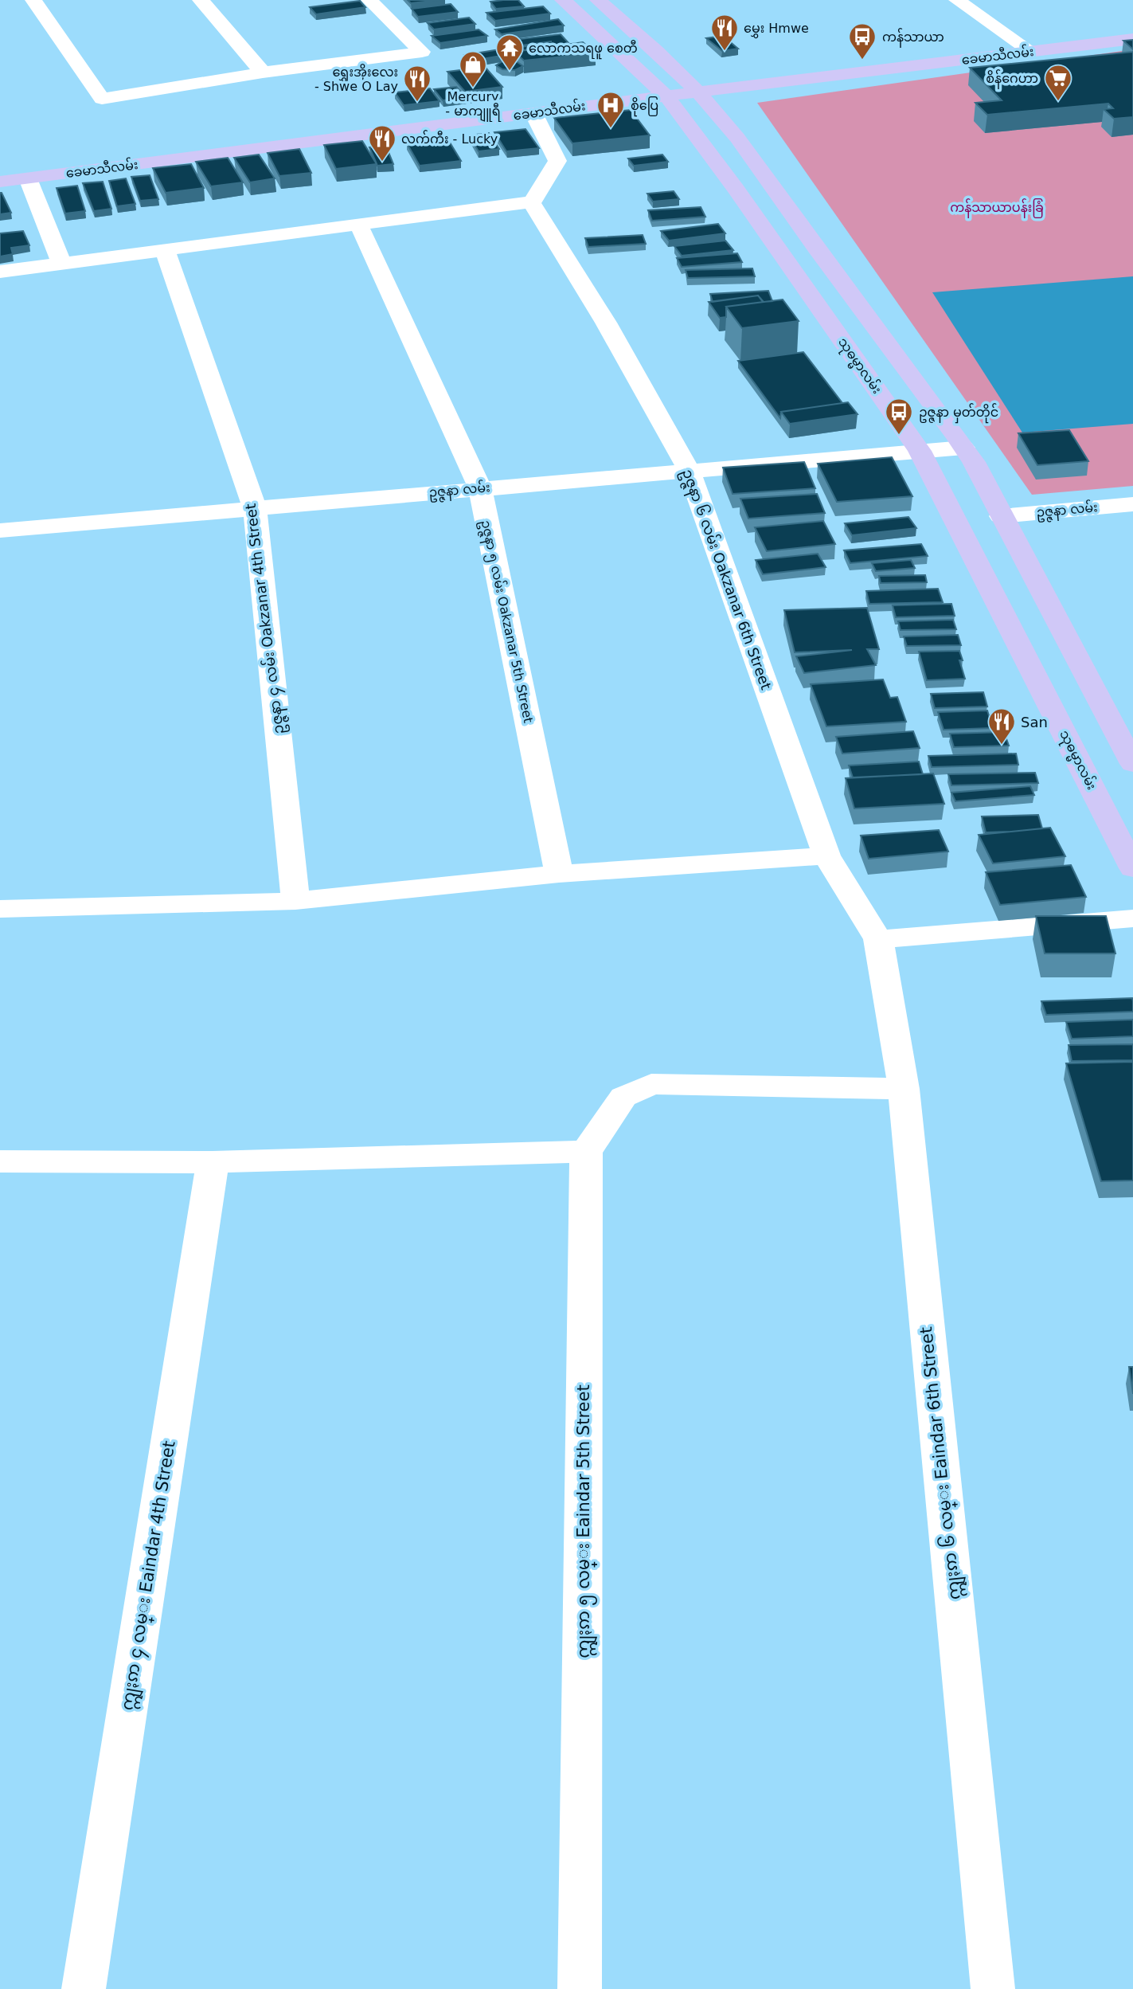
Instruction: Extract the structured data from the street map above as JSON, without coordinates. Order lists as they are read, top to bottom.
{
  "streets": {
    "main road": ["ခေမာသီလမ်း", "သုဓမ္မာလမ်း"],
    "street": [
      "ဥဇ္ဇနာ လမ်း",
      "ဥဇ္ဇနာ ၆ လမ်း Oakzanar 6th Street",
      "ဥဇ္ဇနာ ၄ လမ်း Oakzanar 4th Street",
      "ဥဇ္ဇနာ ၅ လမ်း Oakzanar 5th Street",
      "ဣျႏၵာ ၆ လမ္း Eaindar 6th Street",
      "ဣျႏၵာ ၅ လမ္း Eaindar 5th Street",
      "ဣျႏၵာ ၄ လမ္း Eaindar 4th Street"
    ]
  },
  "crossings": [
    ["ခေမာသီလမ်း", "သုဓမ္မာလမ်း"],
    ["သုဓမ္မာလမ်း", "ဥဇ္ဇနာ လမ်း"],
    ["ဥဇ္ဇနာ လမ်း", "ဥဇ္ဇနာ ၆ လမ်း Oakzanar 6th Street"],
    ["ဥဇ္ဇနာ လမ်း", "ဥဇ္ဇနာ ၄ လမ်း Oakzanar 4th Street"],
    ["ဥဇ္ဇနာ လမ်း", "ဥဇ္ဇနာ ၅ လမ်း Oakzanar 5th Street"],
    ["ဥဇ္ဇနာ ၆ လမ်း Oakzanar 6th Street", "ဣျႏၵာ ၆ လမ္း Eaindar 6th Street"]
  ],
  "parks": ["ကန်သာယာပန်းခြံ"],
  "places": {
    "restaurant": [
      "မွှေး Hmwe",
      "ရွှေးအိုးလေး - Shwe O Lay",
      "လက်ကီး - Lucky",
      "San"
    ],
    "bus stop": ["ကန်သာယာ", "ဥဇ္ဇနာ မှတ်တိုင်"],
    "temple": ["လောကသရဖူ စေတီ"],
    "shop": ["Mercury - မာကျူရီ"],
    "supermarket": ["စိန်ဂေဟာ"],
    "hospital": ["စိုပြေ"]
  }
}
